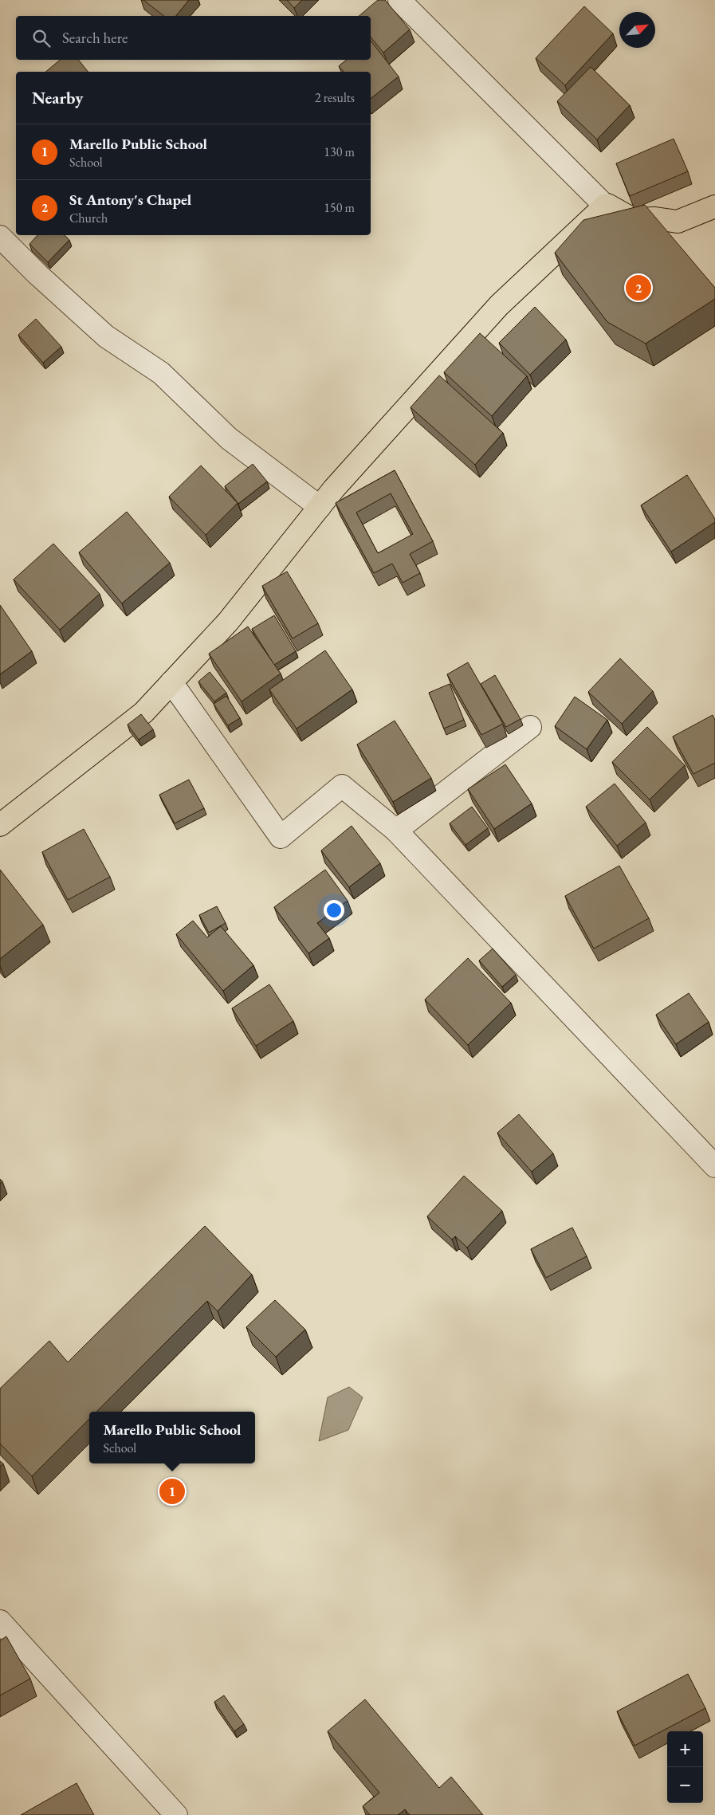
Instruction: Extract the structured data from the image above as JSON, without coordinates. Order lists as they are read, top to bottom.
{
  "north": "top right",
  "page": {
    "search": "Search here",
    "heading": ["Nearby", "2 results"],
    "list": [
      {
        "mark": "1",
        "name": "Marello Public School",
        "note": "School",
        "value": "130 m"
      },
      {
        "mark": "2",
        "name": "St Antony's Chapel",
        "note": "Church",
        "value": "150 m"
      }
    ],
    "pins": ["2", "1"],
    "popup": ["Marello Public School", "School"],
    "map_buttons": ["+", "−"]
  }
}
